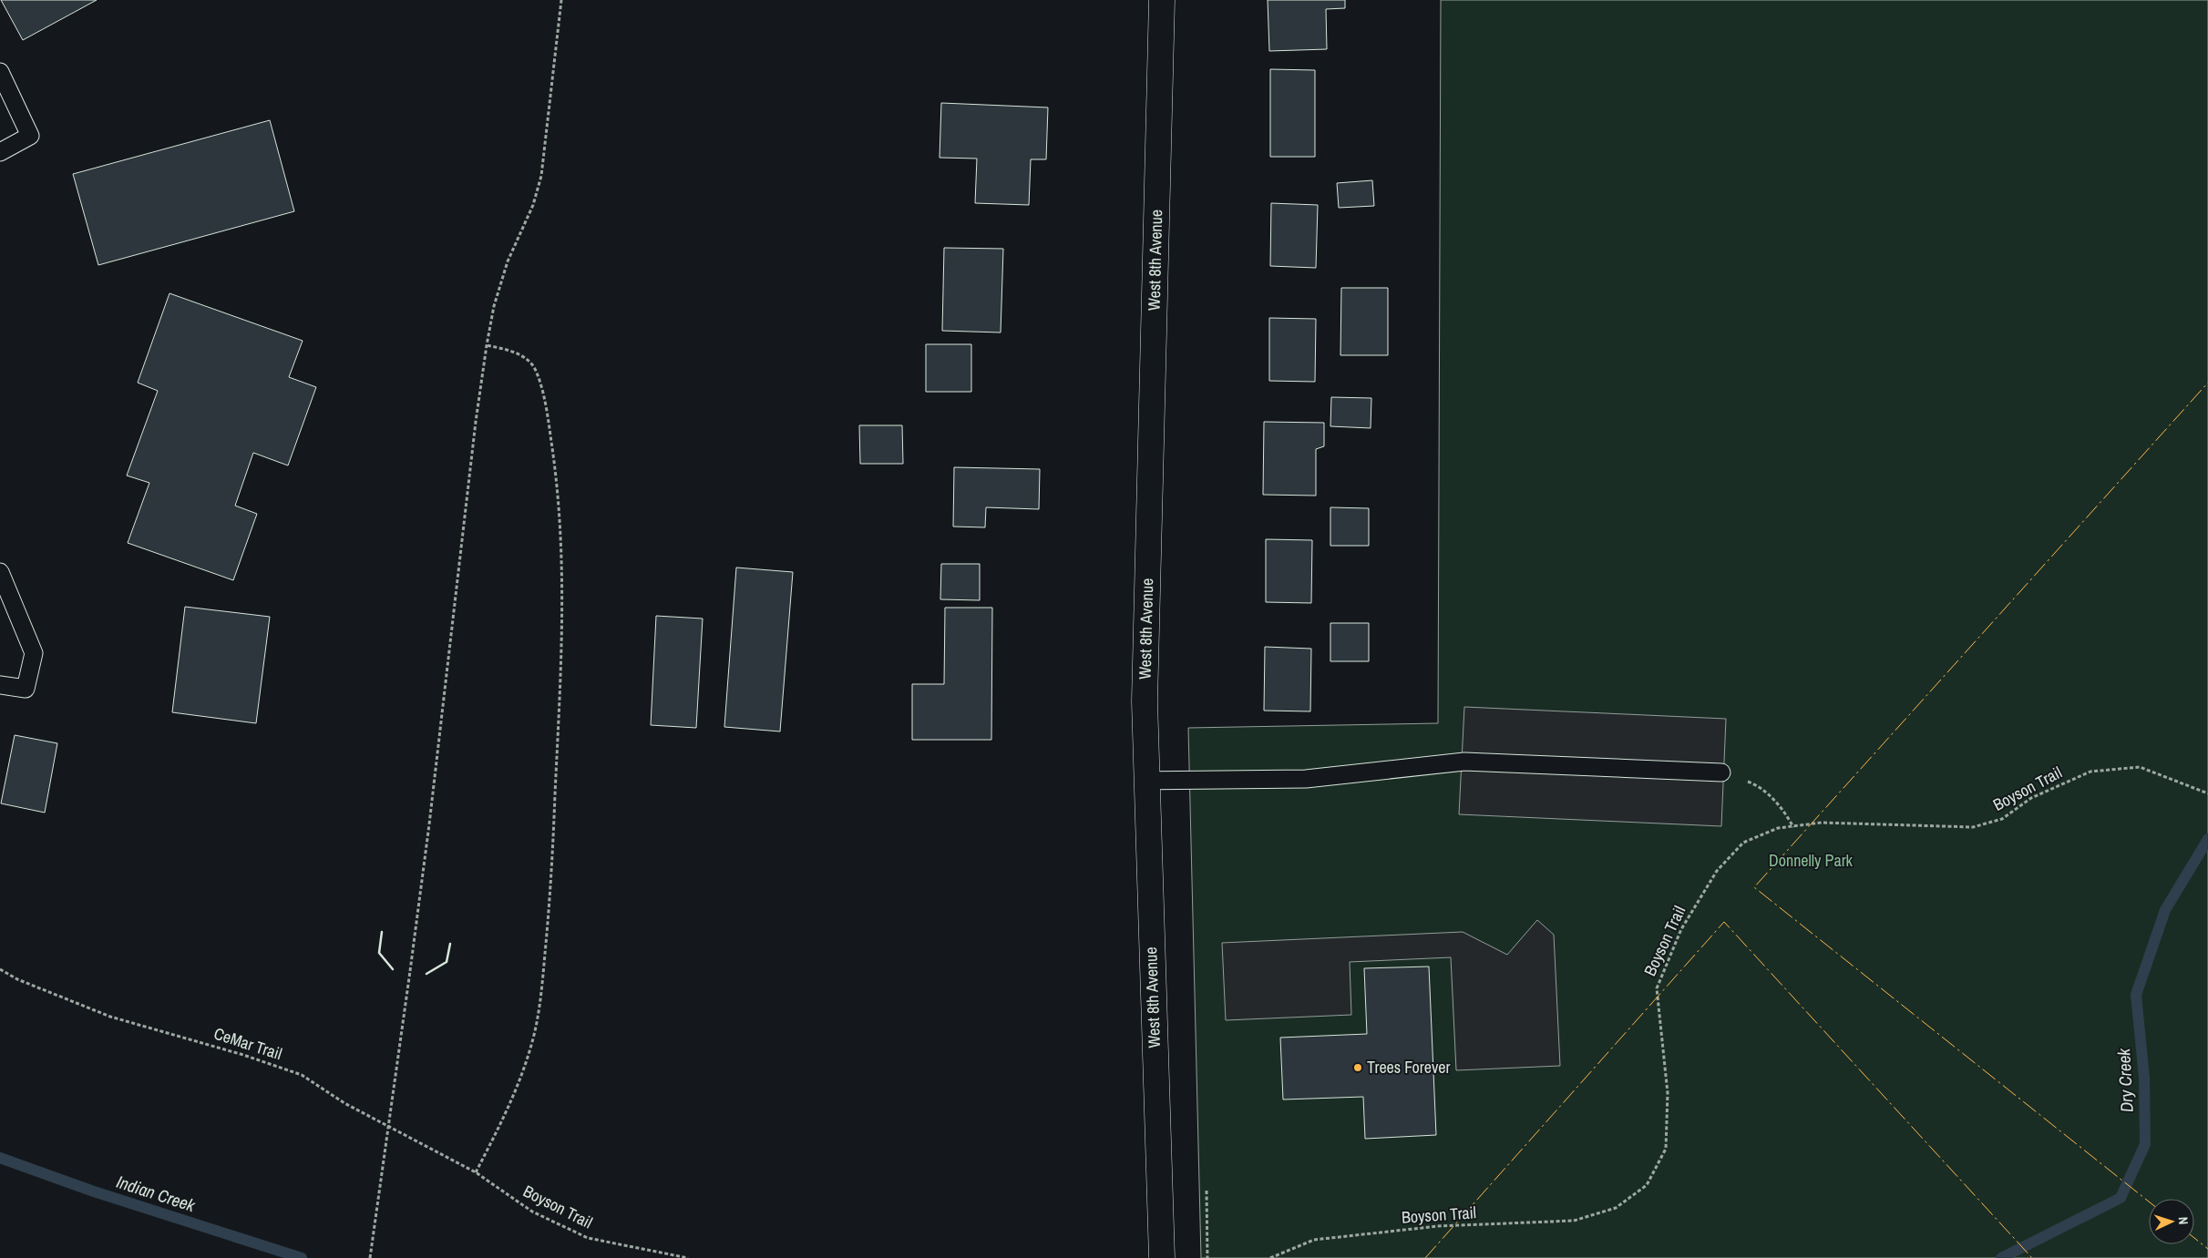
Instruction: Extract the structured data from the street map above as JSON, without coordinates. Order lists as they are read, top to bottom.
{
  "streets": {
    "street": ["West 8th Avenue"],
    "path": ["Boyson Trail", "CeMar Trail"]
  },
  "crossings": [
    ["Boyson Trail", "CeMar Trail"]
  ],
  "water": ["Dry Creek", "Indian Creek"],
  "parks": ["Donnelly Park"],
  "places": ["Trees Forever"],
  "north": "right"
}
